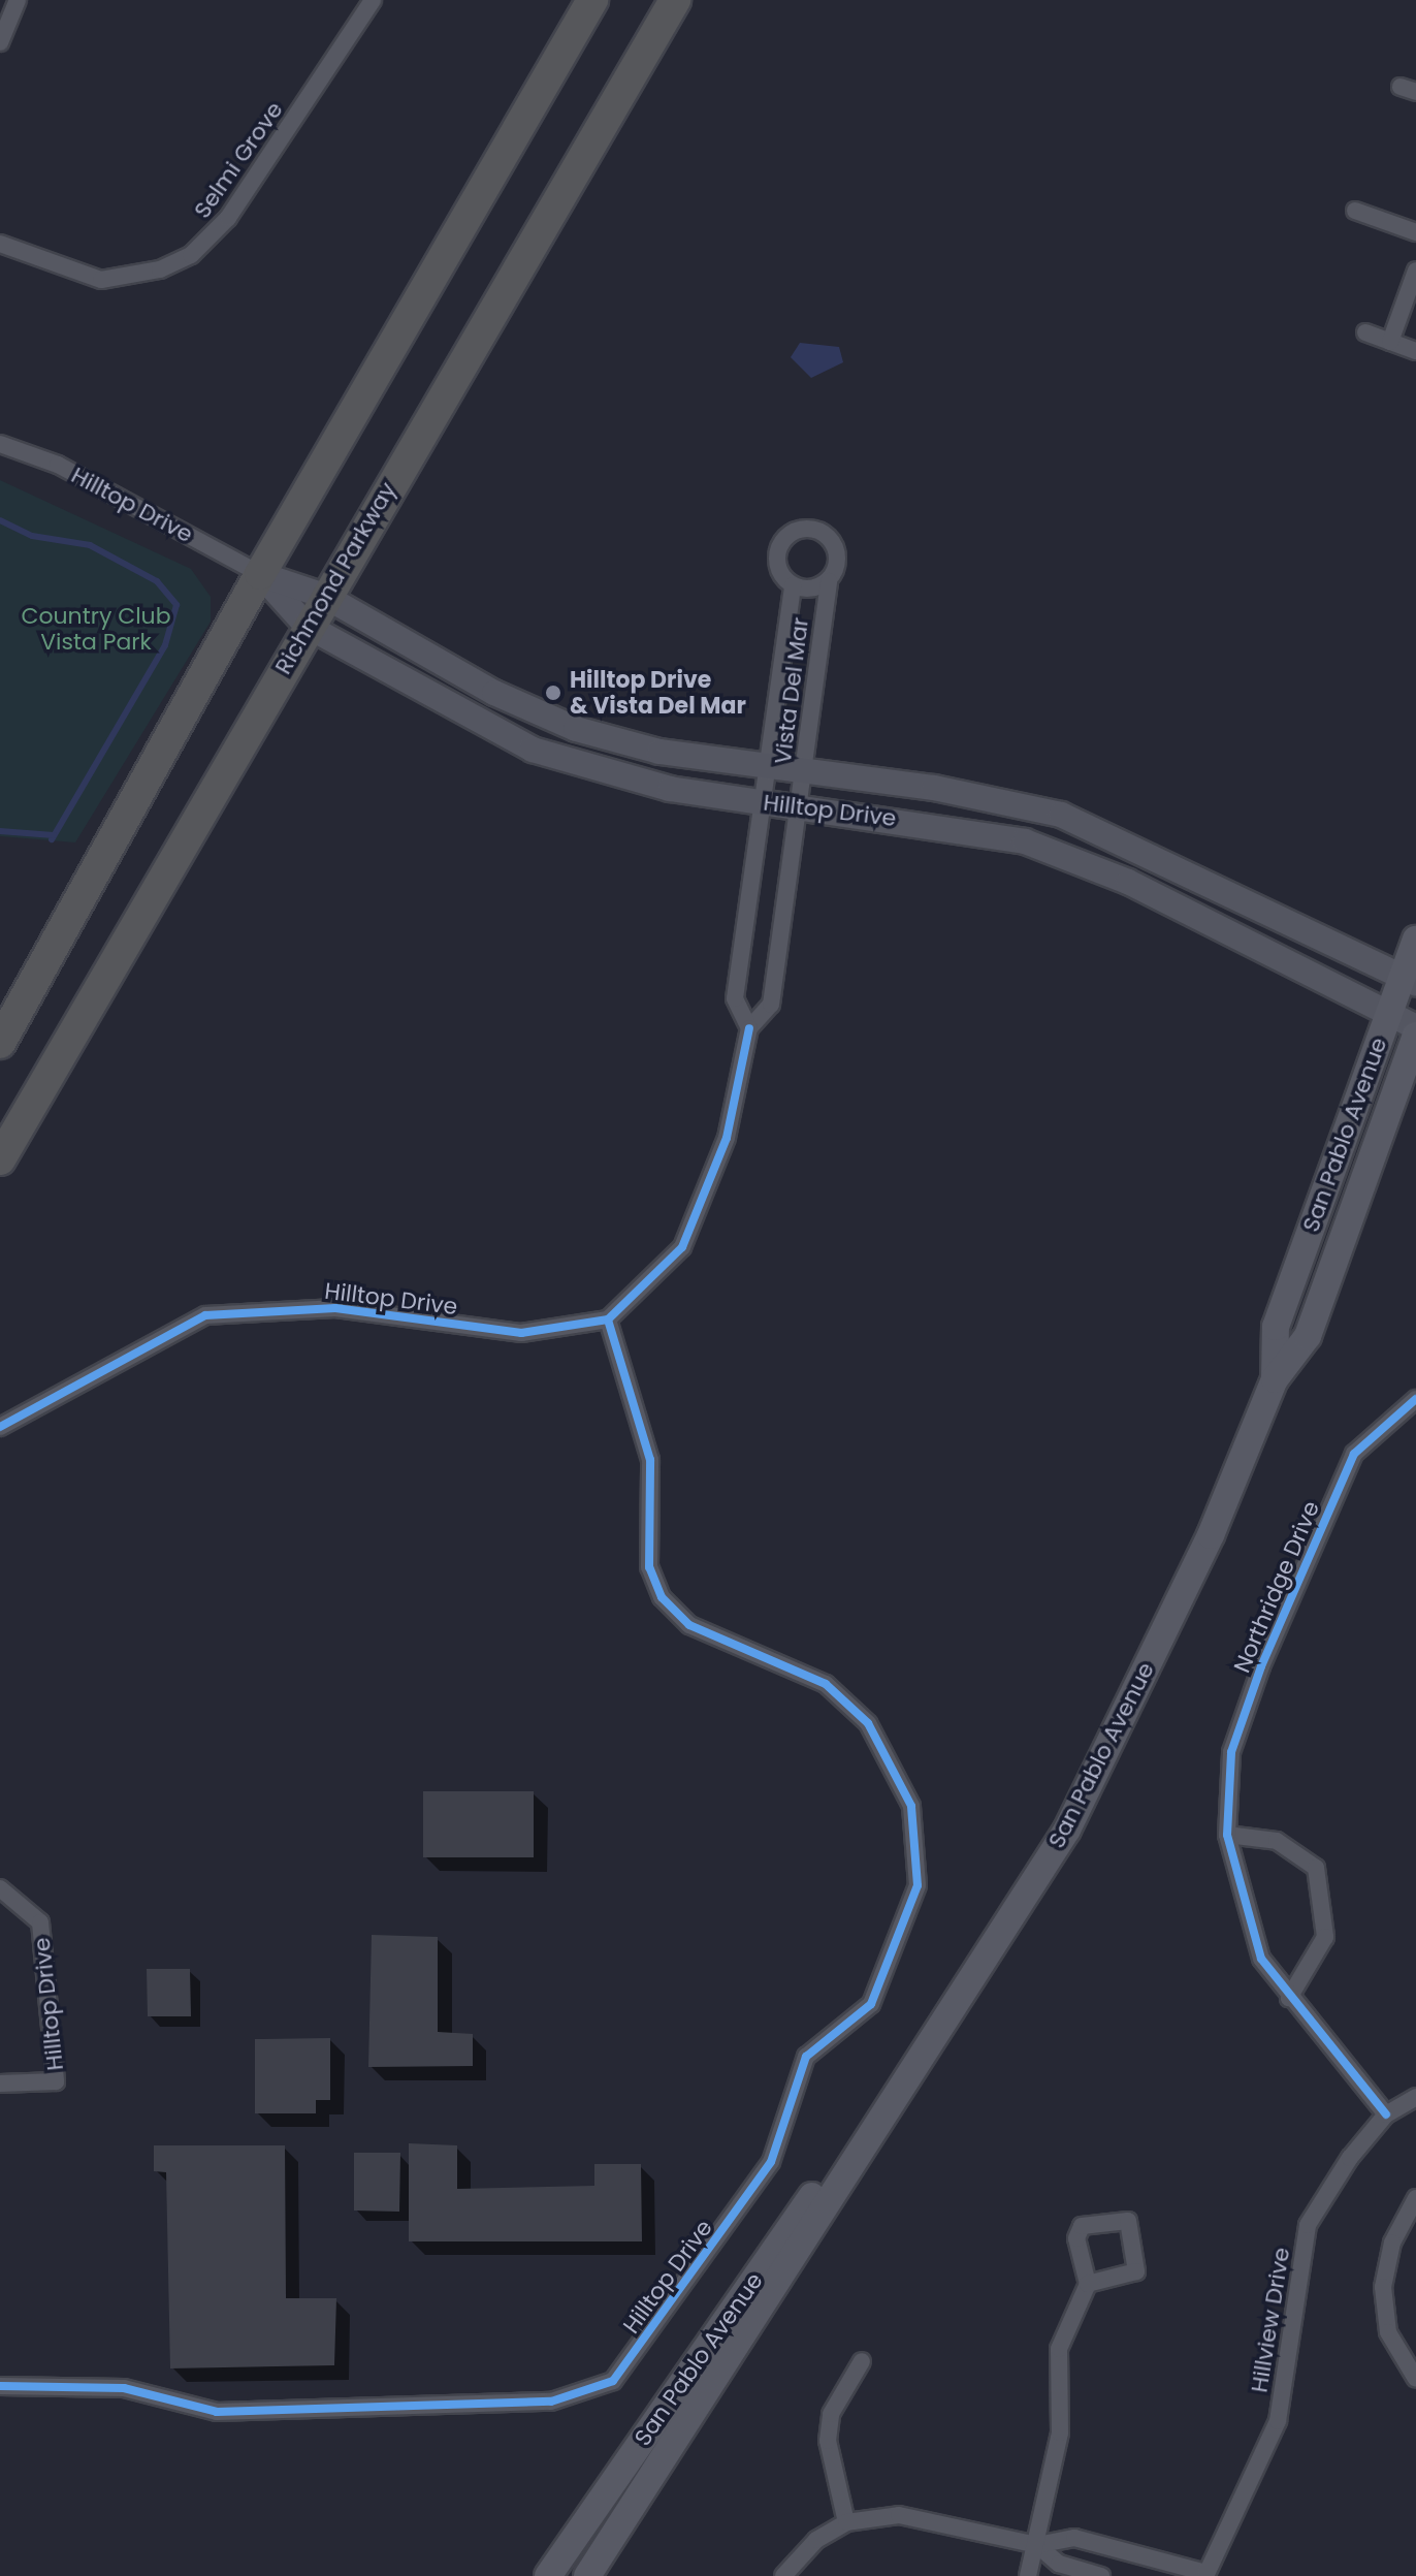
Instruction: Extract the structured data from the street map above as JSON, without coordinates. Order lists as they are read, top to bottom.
{
  "streets": {
    "highway": ["Richmond Parkway"],
    "main road": ["Hilltop Drive", "San Pablo Avenue"],
    "street": [
      "Selmi Grove",
      "Vista Del Mar",
      "Northridge Drive",
      "Hillview Drive"
    ]
  },
  "crossings": [
    ["Hilltop Drive", "Richmond Parkway"],
    ["Hilltop Drive", "Vista Del Mar"],
    ["Hilltop Drive", "San Pablo Avenue"],
    ["Northridge Drive", "Hillview Drive"]
  ],
  "parks": ["Country Club Vista Park"],
  "places": ["Hilltop Drive & Vista Del Mar"]
}
